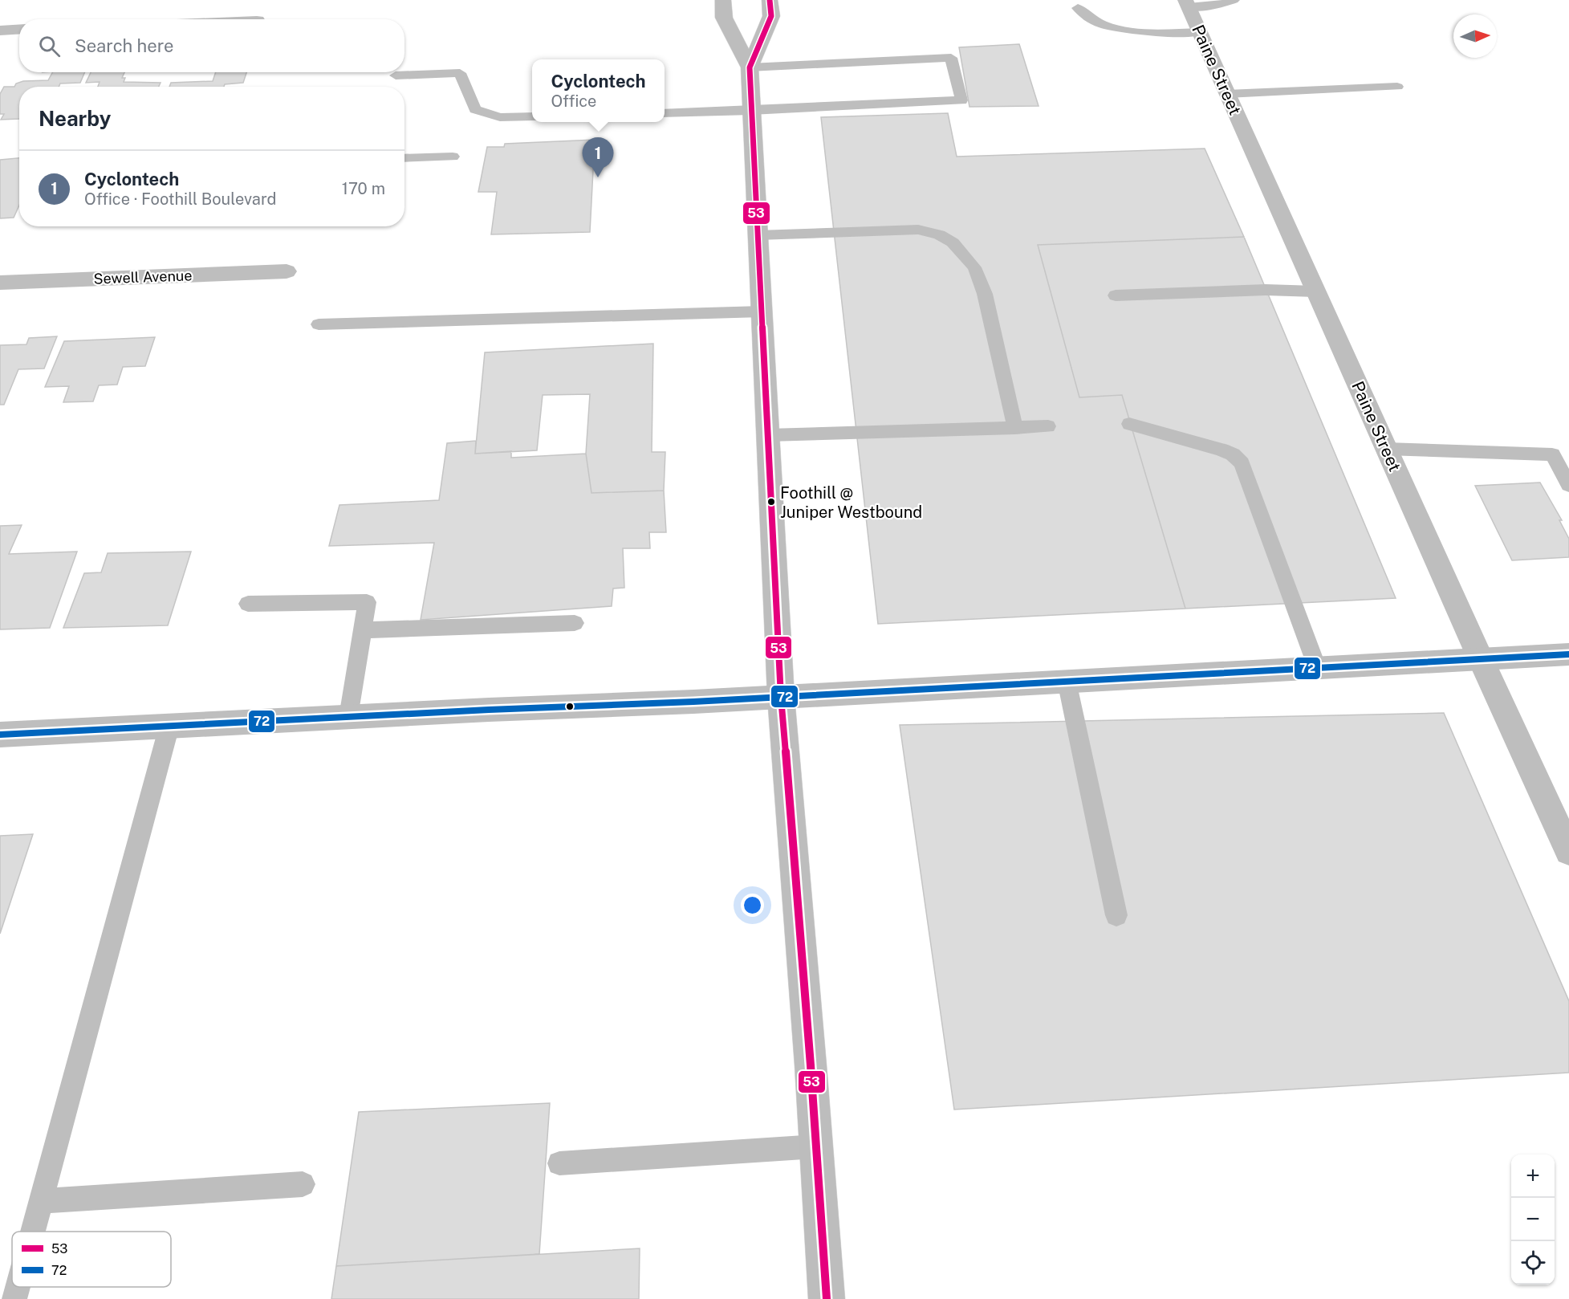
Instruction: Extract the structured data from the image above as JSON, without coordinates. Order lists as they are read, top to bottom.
{
  "streets": {
    "street": ["Paine Street", "Sewell Avenue"]
  },
  "places": ["Foothill @ Juniper Westbound"],
  "lines": ["transit line 53", "transit line 72"],
  "legend": ["53", "72"],
  "north": "right",
  "page": {
    "search": "Search here",
    "popup": ["Cyclontech", "Office"],
    "heading": "Nearby",
    "pins": "1",
    "list": [
      {
        "mark": "1",
        "name": "Cyclontech",
        "note": "Office · Foothill Boulevard",
        "value": "170 m"
      }
    ],
    "map_buttons": ["+", "−"]
  }
}
